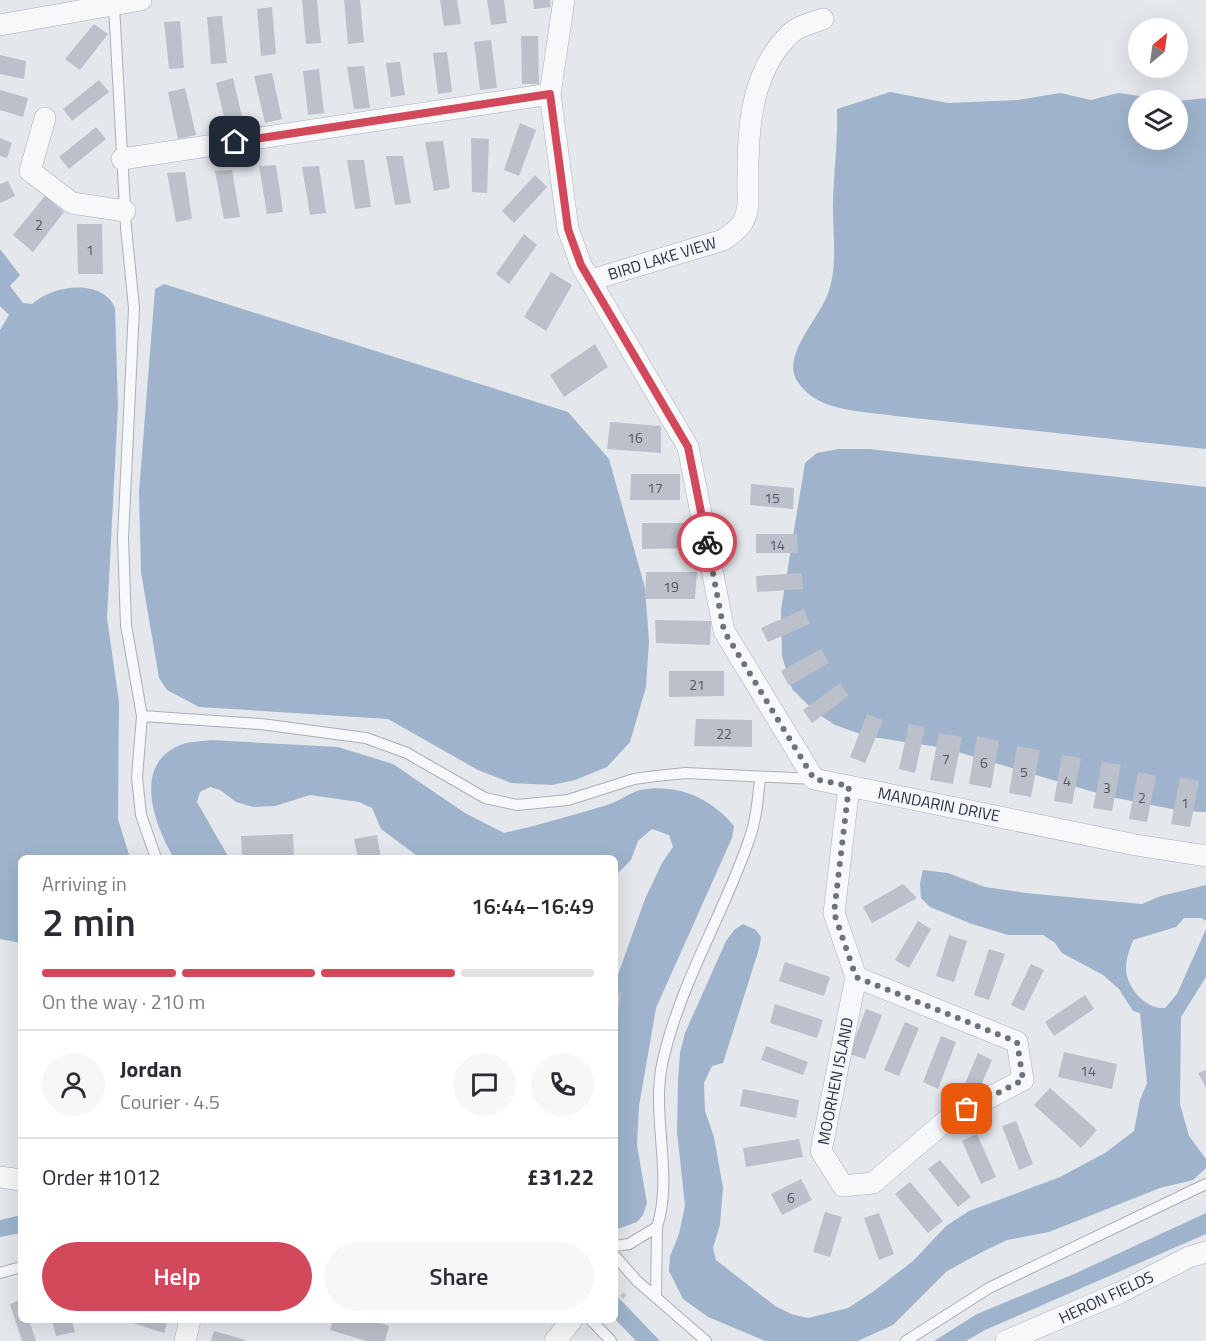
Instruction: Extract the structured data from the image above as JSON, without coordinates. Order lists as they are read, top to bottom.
{
  "streets": {
    "street": [
      "BIRD LAKE VIEW",
      "MANDARIN DRIVE",
      "MOORHEN ISLAND",
      "HERON FIELDS"
    ]
  },
  "crossings": [
    ["BIRD LAKE VIEW", "MANDARIN DRIVE"]
  ],
  "house_numbers": [
    "2",
    "1",
    "16",
    "17",
    "15",
    "14",
    "19",
    "21",
    "22",
    "7",
    "6",
    "5",
    "4",
    "3",
    "2",
    "1",
    "14",
    "6"
  ],
  "north": "top right",
  "page": {
    "heading": ["2 min", "Arriving in", "16:44–16:49"],
    "panel": [
      "Jordan",
      "Courier · 4.5",
      "Order #1012",
      "£31.22"
    ],
    "bar": "On the way · 210 m",
    "buttons": ["Help", "Share"]
  }
}
